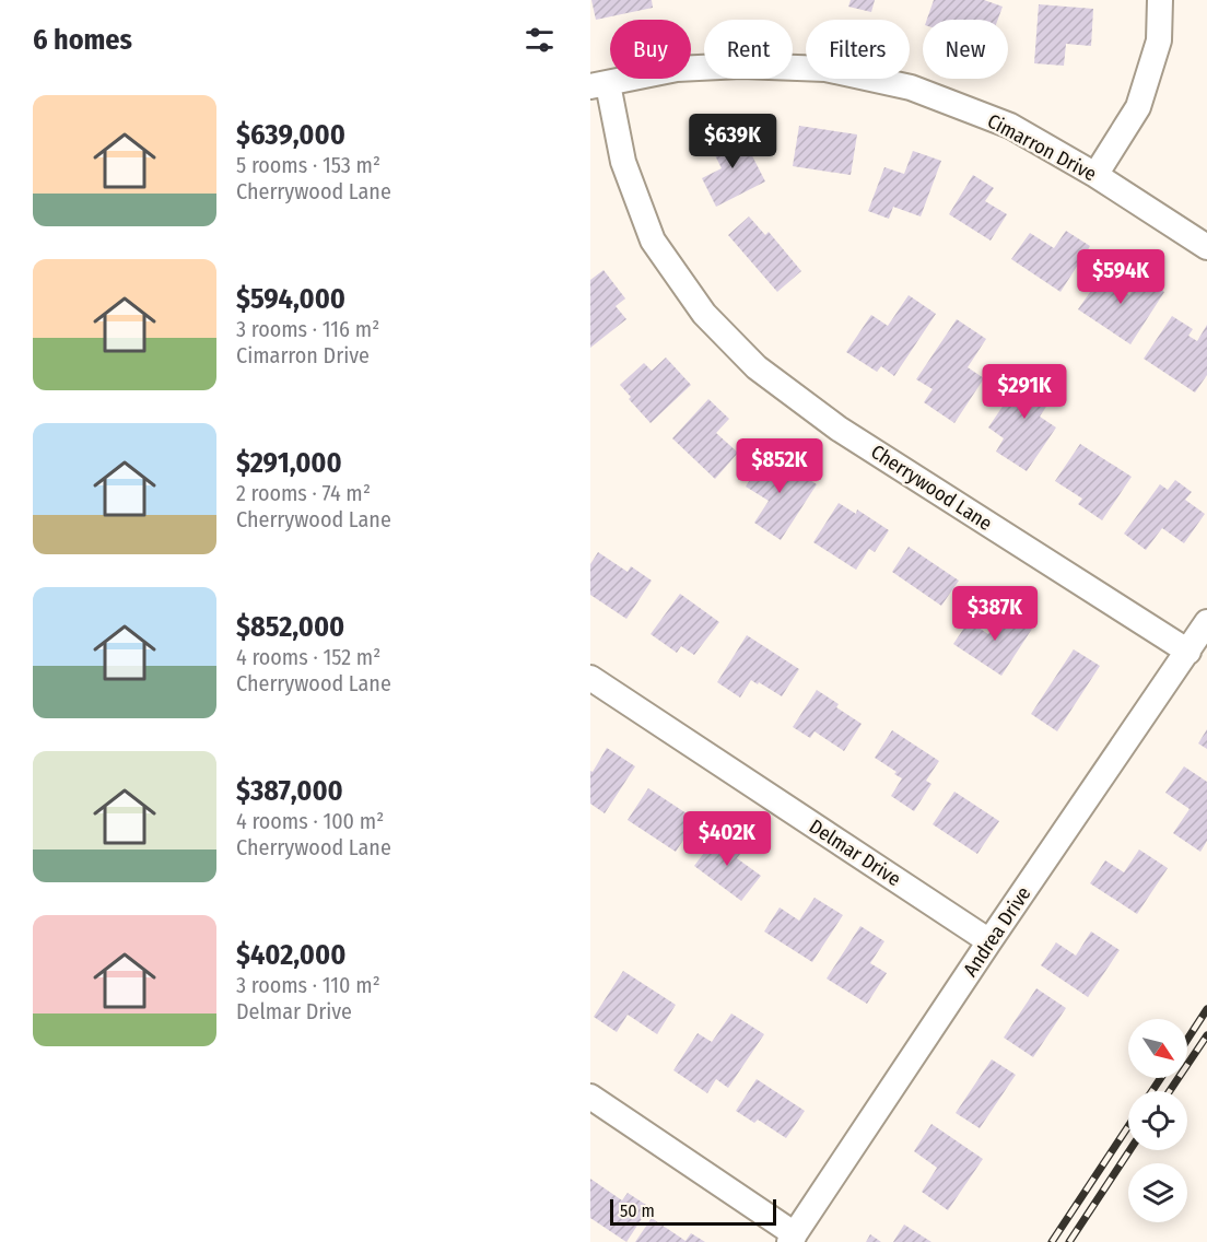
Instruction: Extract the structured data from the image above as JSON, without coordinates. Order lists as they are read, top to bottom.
{
  "streets": {
    "street": [
      "Cimarron Drive",
      "Cherrywood Lane",
      "Delmar Drive",
      "Andrea Drive"
    ]
  },
  "crossings": [
    ["Cimarron Drive", "Cherrywood Lane"],
    ["Cherrywood Lane", "Andrea Drive"],
    ["Delmar Drive", "Andrea Drive"]
  ],
  "scale_bar": "50 m",
  "north": "bottom right",
  "page": {
    "heading": "6 homes",
    "chip": [
      "Buy",
      "Rent",
      "Filters",
      "New"
    ],
    "list": [
      {
        "name": "$639,000",
        "note": "5 rooms · 153 m² · Cherrywood Lane"
      },
      {
        "name": "$594,000",
        "note": "3 rooms · 116 m² · Cimarron Drive"
      },
      {
        "name": "$291,000",
        "note": "2 rooms · 74 m² · Cherrywood Lane"
      },
      {
        "name": "$852,000",
        "note": "4 rooms · 152 m² · Cherrywood Lane"
      },
      {
        "name": "$387,000",
        "note": "4 rooms · 100 m² · Cherrywood Lane"
      },
      {
        "name": "$402,000",
        "note": "3 rooms · 110 m² · Delmar Drive"
      }
    ],
    "price": [
      "$639K",
      "$594K",
      "$291K",
      "$852K",
      "$387K",
      "$402K"
    ],
    "scale": "50 m"
  }
}
